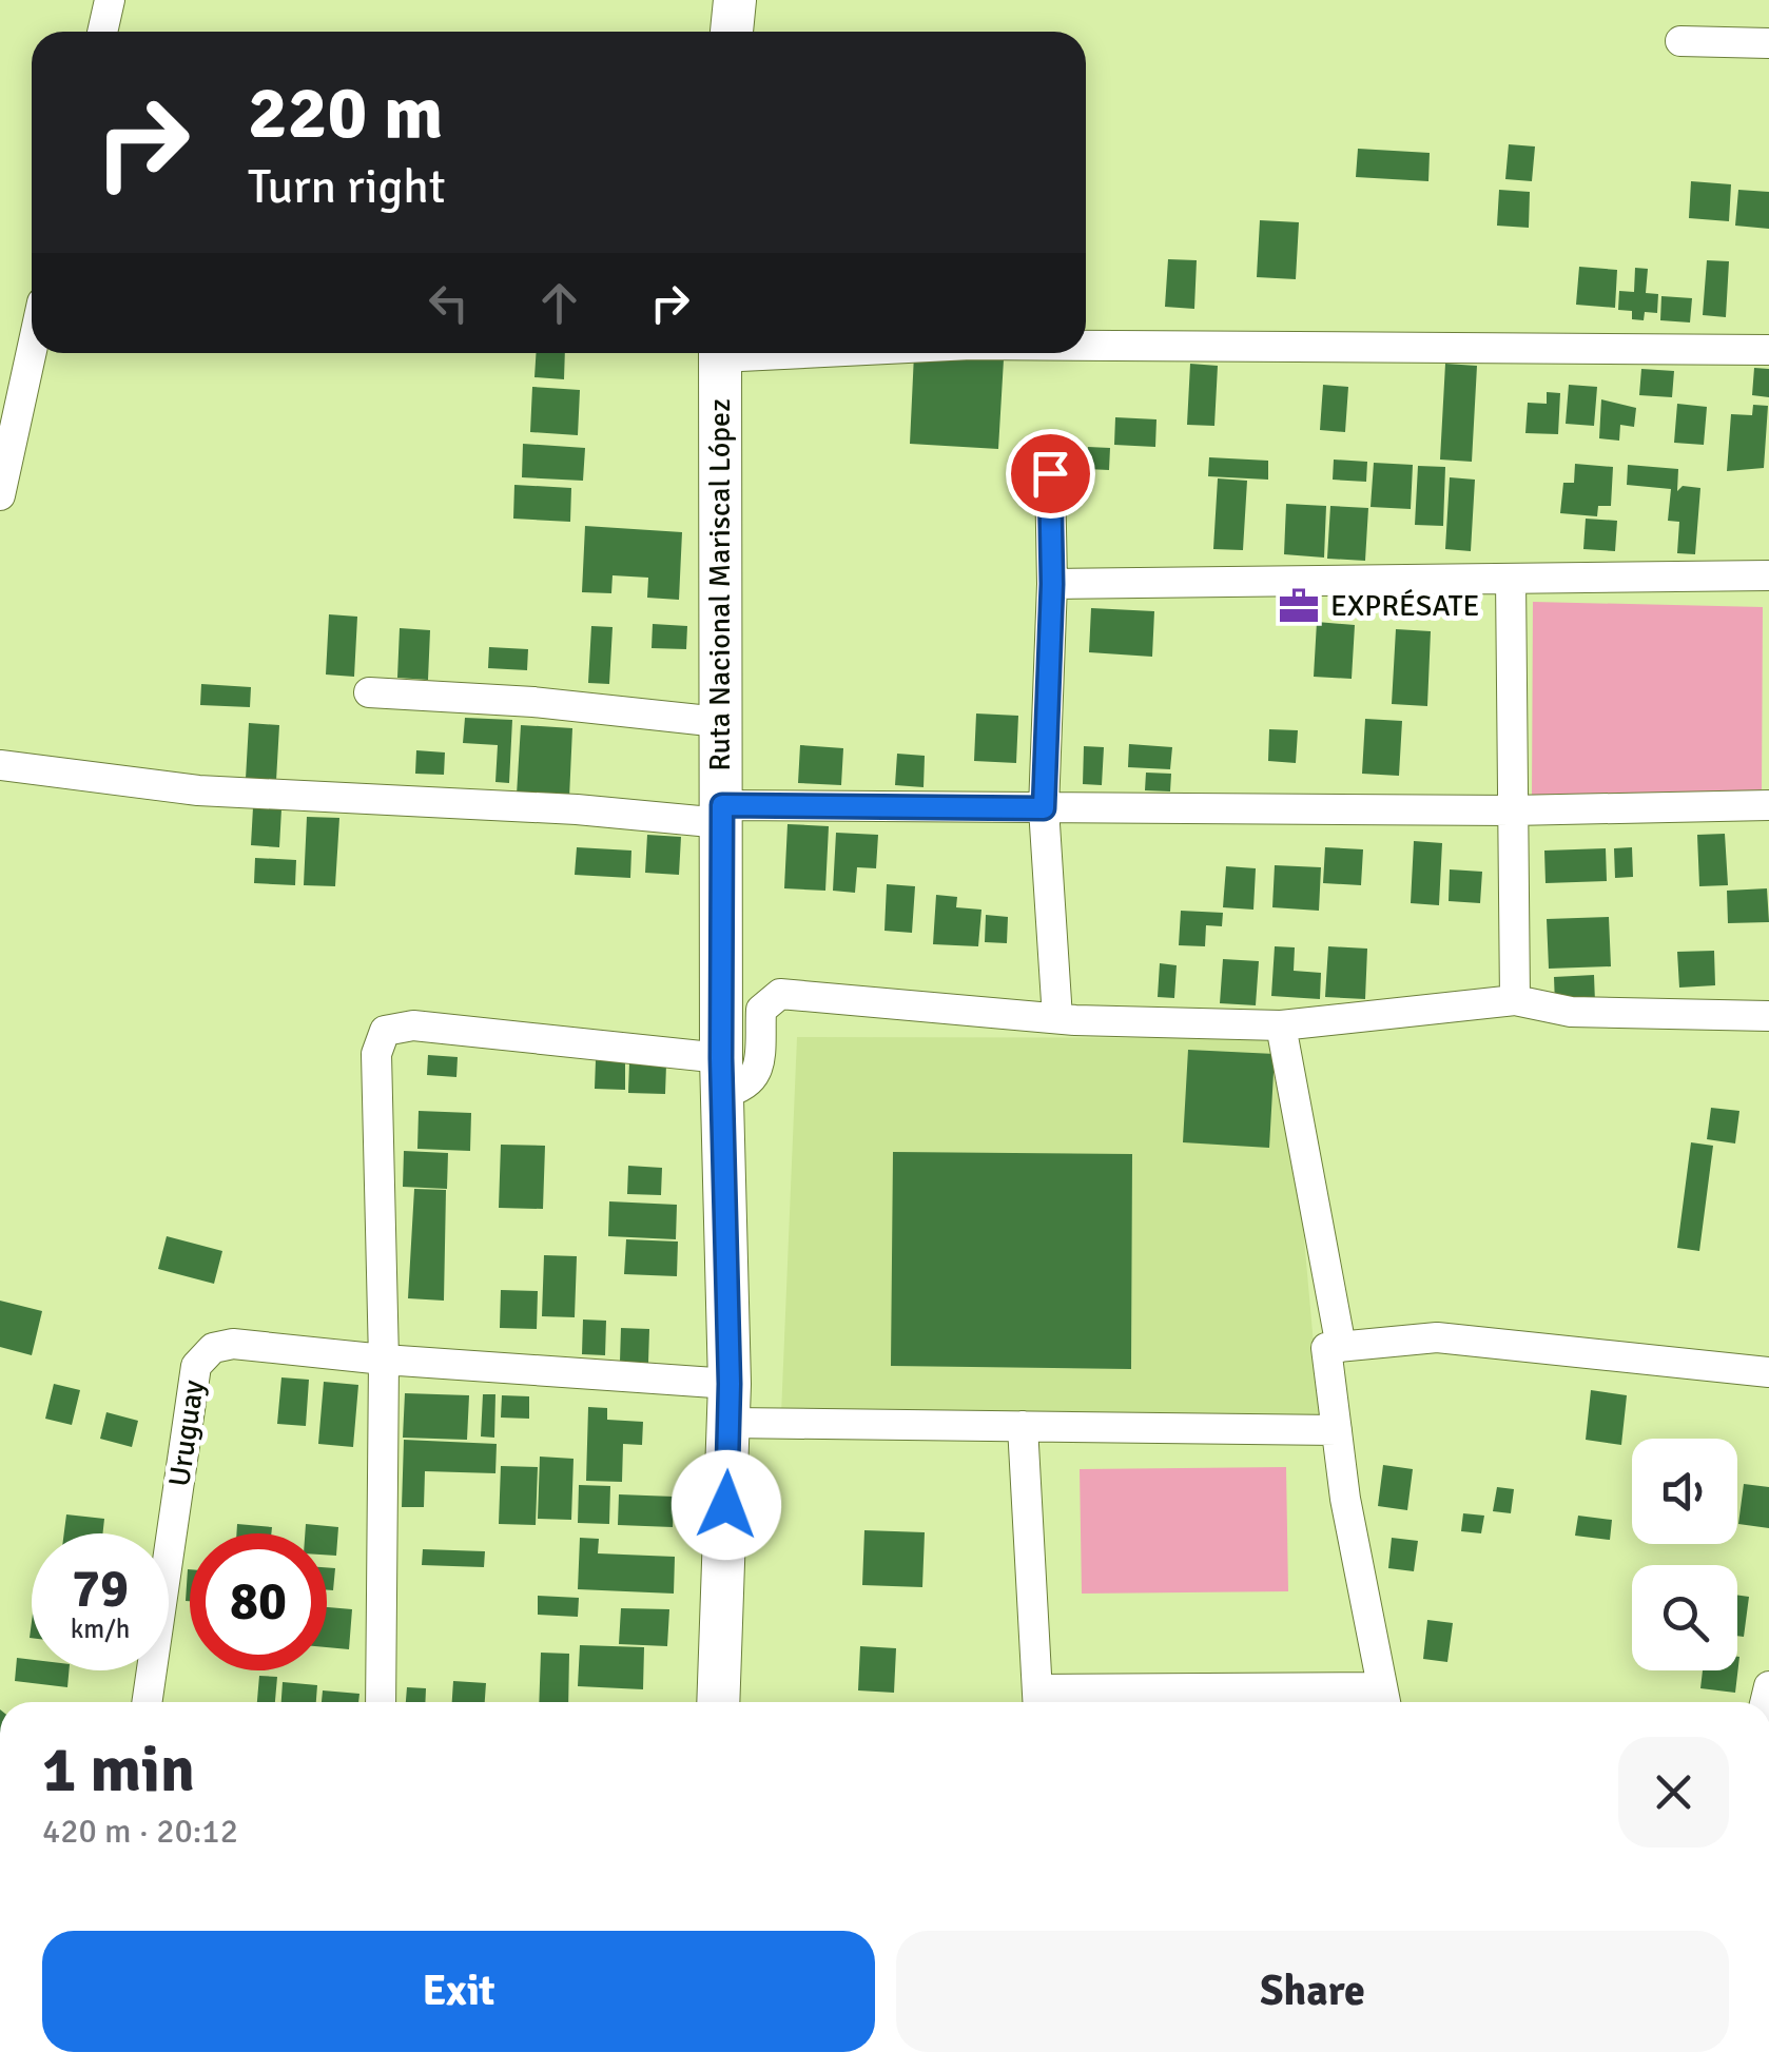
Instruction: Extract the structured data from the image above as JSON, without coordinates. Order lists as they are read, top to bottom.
{
  "streets": {
    "highway": ["Ruta Nacional Mariscal López"],
    "street": ["Uruguay"]
  },
  "places": {
    "office": ["EXPRÉSATE"]
  },
  "page": {
    "turn": ["220 m", "Turn right"],
    "speed": "79 km/h",
    "limit": "80",
    "heading": ["1 min", "420 m · 20:12"],
    "buttons": ["Exit", "Share"]
  }
}
